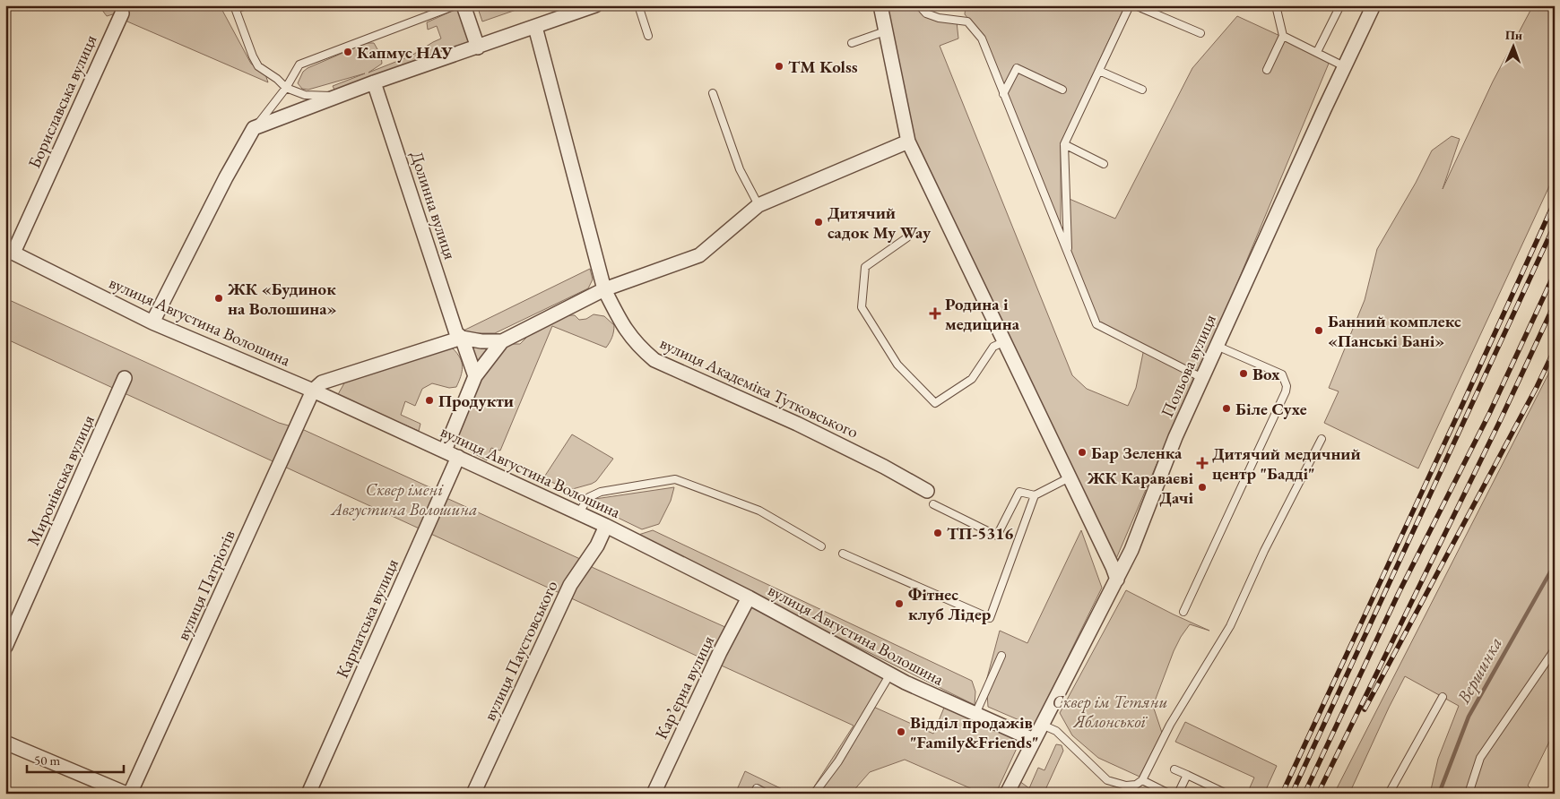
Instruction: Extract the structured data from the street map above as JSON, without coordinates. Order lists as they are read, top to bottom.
{
  "streets": {
    "street": [
      "Бориславська вулиця",
      "Долинна вулиця",
      "вулиця Августина Волошина",
      "Польова вулиця",
      "вулиця Академіка Тутковського",
      "Миронівська вулиця",
      "вулиця Патріотів",
      "Карпатська вулиця",
      "вулиця Паустовського",
      "Карʼєрна вулиця"
    ]
  },
  "crossings": [
    ["Бориславська вулиця", "вулиця Августина Волошина"],
    ["вулиця Августина Волошина", "Польова вулиця"],
    ["вулиця Августина Волошина", "вулиця Патріотів"],
    ["вулиця Августина Волошина", "Карпатська вулиця"],
    ["вулиця Августина Волошина", "вулиця Паустовського"],
    ["вулиця Августина Волошина", "Карʼєрна вулиця"]
  ],
  "water": ["Вершинка"],
  "parks": ["Сквер імені Августина Волошина", "Сквер ім Тетяни Яблонської"],
  "places": {
    "other": [
      "Капмус НАУ",
      "TM Kolss",
      "Дитячий садок My Way",
      "ЖК «Будинок на Волошина»",
      "Банний комплекс «Панські Бані»",
      "Box",
      "Продукти",
      "Біле Сухе",
      "Бар Зеленка",
      "ЖК Караваєві Дачі",
      "ТП-5316",
      "Фітнес клуб Лідер",
      "Відділ продажів \"Family&Friends\""
    ],
    "health": ["Родина і медицина", "Дитячий медичний центр \"Бадді\""]
  },
  "scale_bar": "50 m",
  "north": "top"
}
